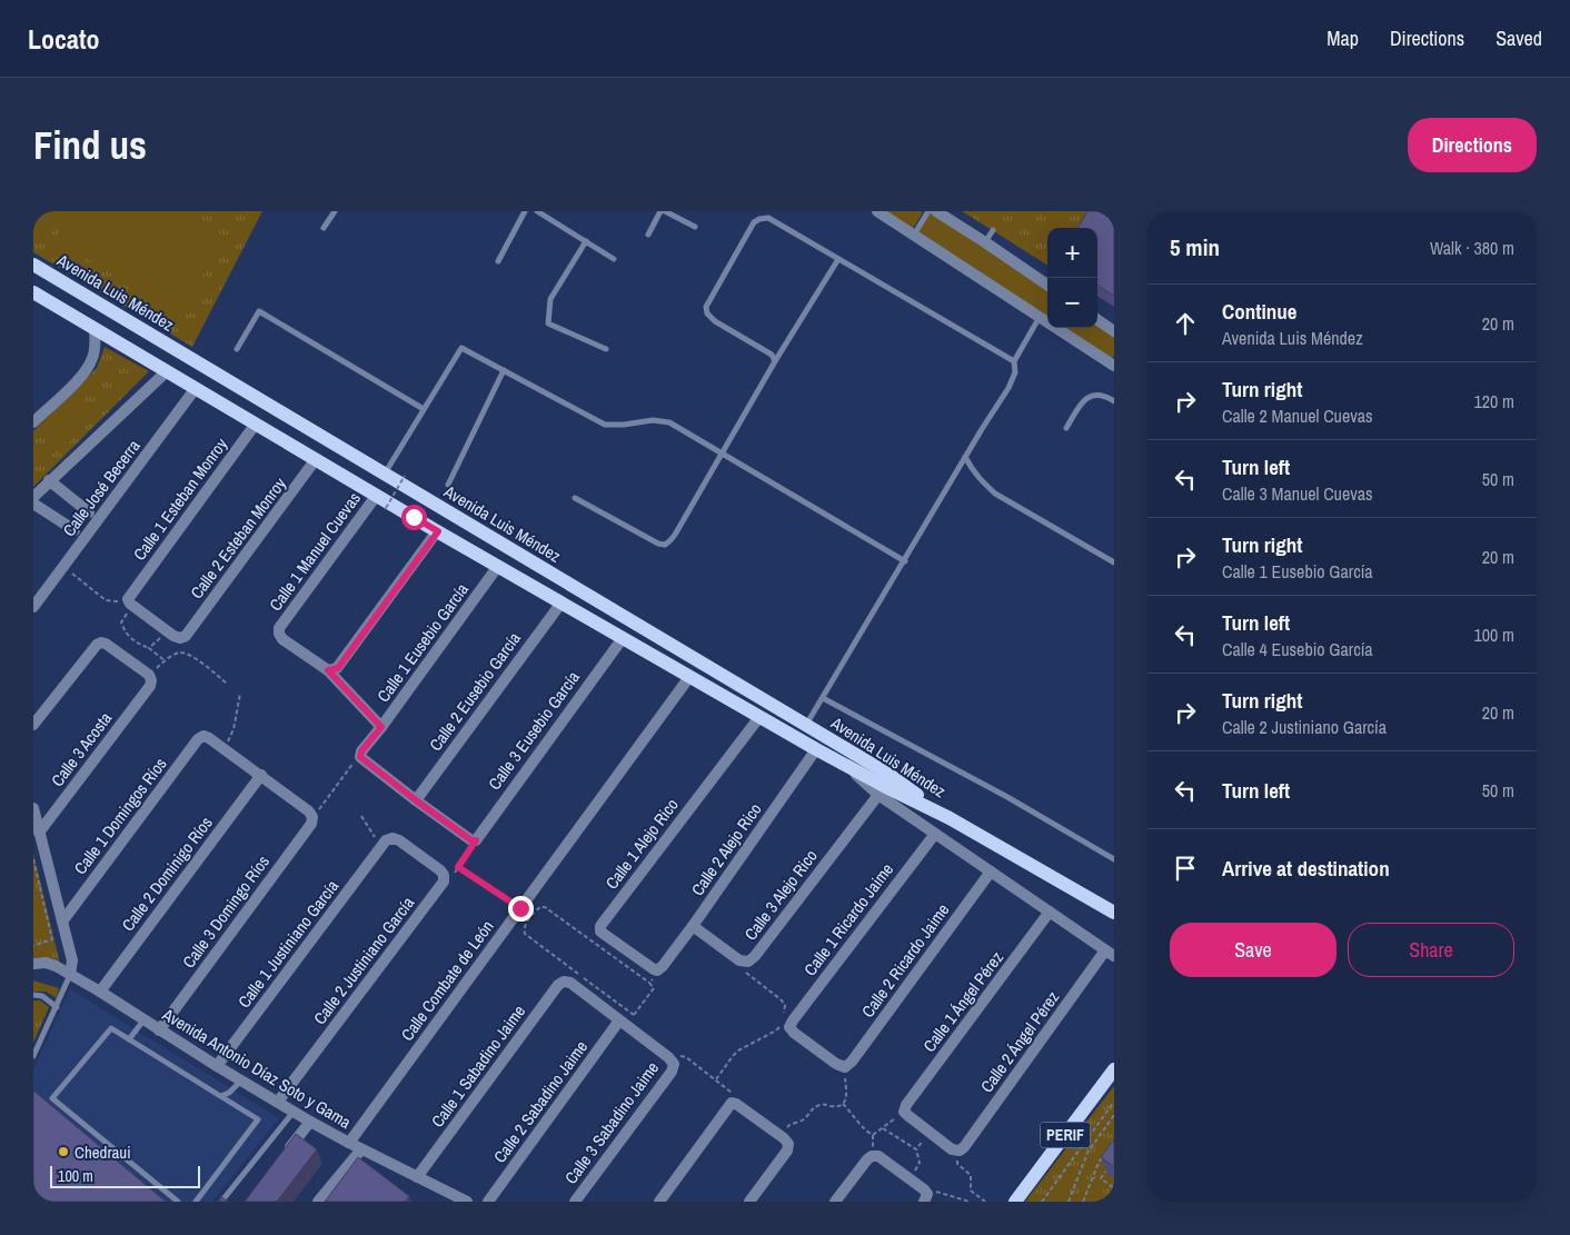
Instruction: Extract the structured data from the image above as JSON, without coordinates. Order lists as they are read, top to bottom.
{
  "streets": {
    "main road": ["Avenida Luis Méndez", "PERIF"],
    "street": [
      "Calle José Becerra",
      "Calle 1 Esteban Monroy",
      "Calle 2 Esteban Monroy",
      "Calle 1 Manuel Cuevas",
      "Calle 1 Eusebio García",
      "Calle 2 Eusebio García",
      "Calle 3 Eusebio García",
      "Calle 3 Acosta",
      "Calle 1 Domingos Ríos",
      "Calle 1 Alejo Rico",
      "Calle 2 Alejo Rico",
      "Calle 2 Dominigo Ríos",
      "Calle 3 Alejo Rico",
      "Calle 3 Domingo Ríos",
      "Calle 1 Ricardo Jaime",
      "Calle 1 Justiniano García",
      "Calle 2 Justiniano García",
      "Calle 2 Ricardo Jaime",
      "Calle Combate de León",
      "Calle 1 Ángel Pérez",
      "Calle 2 Ángel Pérez",
      "Calle 1 Sabadino Jaime",
      "Avenida Antonio Díaz Soto y Gama",
      "Calle 2 Sabadino Jaime",
      "Calle 3 Sabadino Jaime"
    ]
  },
  "crossings": [
    ["Avenida Luis Méndez", "Calle José Becerra"],
    ["Avenida Luis Méndez", "Calle 1 Esteban Monroy"],
    ["Avenida Luis Méndez", "Calle 2 Esteban Monroy"],
    ["Avenida Luis Méndez", "Calle 1 Manuel Cuevas"],
    ["Avenida Luis Méndez", "Calle 1 Eusebio García"],
    ["Avenida Luis Méndez", "Calle 2 Eusebio García"],
    ["Avenida Luis Méndez", "Calle 3 Eusebio García"],
    ["Avenida Luis Méndez", "Calle 1 Alejo Rico"],
    ["Avenida Luis Méndez", "Calle 2 Alejo Rico"],
    ["Avenida Luis Méndez", "Calle 3 Alejo Rico"],
    ["Avenida Luis Méndez", "Calle 1 Ricardo Jaime"],
    ["Avenida Luis Méndez", "Calle 2 Ricardo Jaime"],
    ["Avenida Luis Méndez", "Calle Combate de León"],
    ["Avenida Luis Méndez", "Calle 1 Ángel Pérez"],
    ["Avenida Luis Méndez", "Calle 2 Ángel Pérez"],
    ["Calle 1 Alejo Rico", "Calle 2 Alejo Rico"],
    ["Calle 2 Alejo Rico", "Calle 3 Alejo Rico"],
    ["Calle 2 Dominigo Ríos", "Avenida Antonio Díaz Soto y Gama"],
    ["Calle 3 Domingo Ríos", "Avenida Antonio Díaz Soto y Gama"],
    ["Calle 1 Justiniano García", "Avenida Antonio Díaz Soto y Gama"],
    ["Calle 2 Justiniano García", "Avenida Antonio Díaz Soto y Gama"],
    ["Calle Combate de León", "Avenida Antonio Díaz Soto y Gama"],
    ["Calle 1 Sabadino Jaime", "Avenida Antonio Díaz Soto y Gama"],
    ["Calle 1 Sabadino Jaime", "Calle 2 Sabadino Jaime"]
  ],
  "places": ["Chedraui"],
  "scale_bar": "100 m",
  "page": {
    "header": "Locato",
    "nav": ["Map", "Directions", "Saved"],
    "buttons": [
      "Directions",
      ["Save", "Share"]
    ],
    "title": "Find us",
    "heading": ["5 min", "Walk · 380 m"],
    "map_buttons": ["+", "−"],
    "list": [
      ["Continue", "Avenida Luis Méndez", "20 m"],
      ["Turn right", "Calle 2 Manuel Cuevas", "120 m"],
      ["Turn left", "Calle 3 Manuel Cuevas", "50 m"],
      ["Turn right", "Calle 1 Eusebio García", "20 m"],
      ["Turn left", "Calle 4 Eusebio García", "100 m"],
      ["Turn right", "Calle 2 Justiniano García", "20 m"],
      ["Turn left", "50 m"],
      "Arrive at destination"
    ],
    "scale": "100 m"
  }
}
